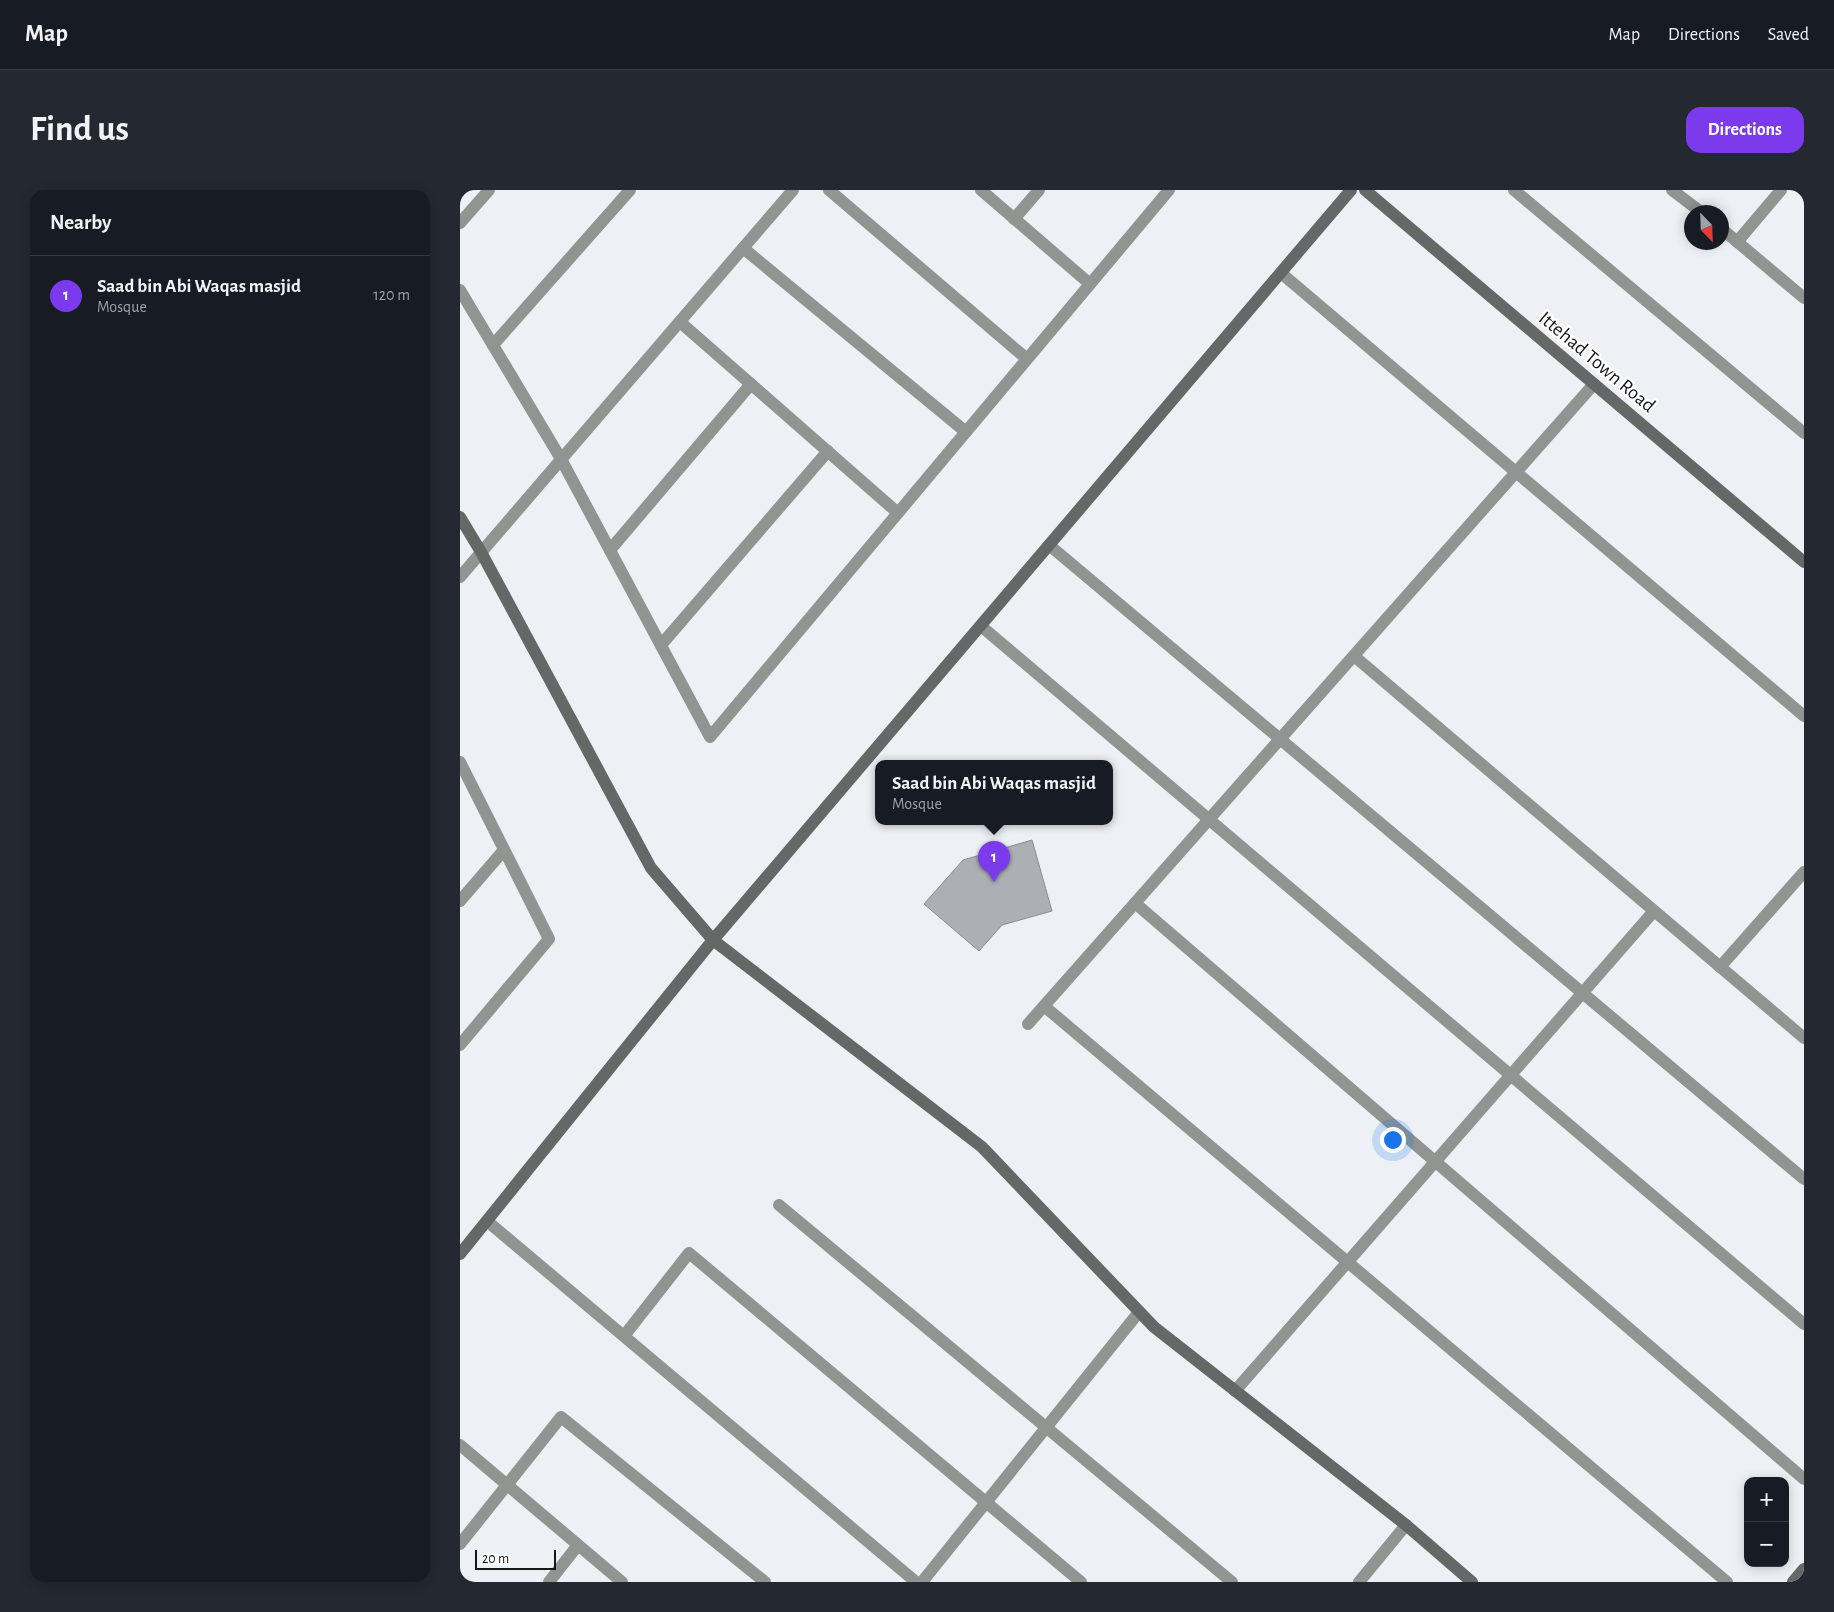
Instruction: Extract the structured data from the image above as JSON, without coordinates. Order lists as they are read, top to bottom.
{
  "streets": {
    "street": ["Ittehad Town Road"]
  },
  "scale_bar": "20 m",
  "north": "bottom right",
  "page": {
    "header": "Map",
    "nav": ["Map", "Directions", "Saved"],
    "buttons": "Directions",
    "title": "Find us",
    "heading": "Nearby",
    "list": [
      {
        "mark": "1",
        "name": "Saad bin Abi Waqas masjid",
        "note": "Mosque",
        "value": "120 m"
      }
    ],
    "popup": ["Saad bin Abi Waqas masjid", "Mosque"],
    "pins": "1",
    "map_buttons": ["+", "−"],
    "scale": "20 m"
  }
}
